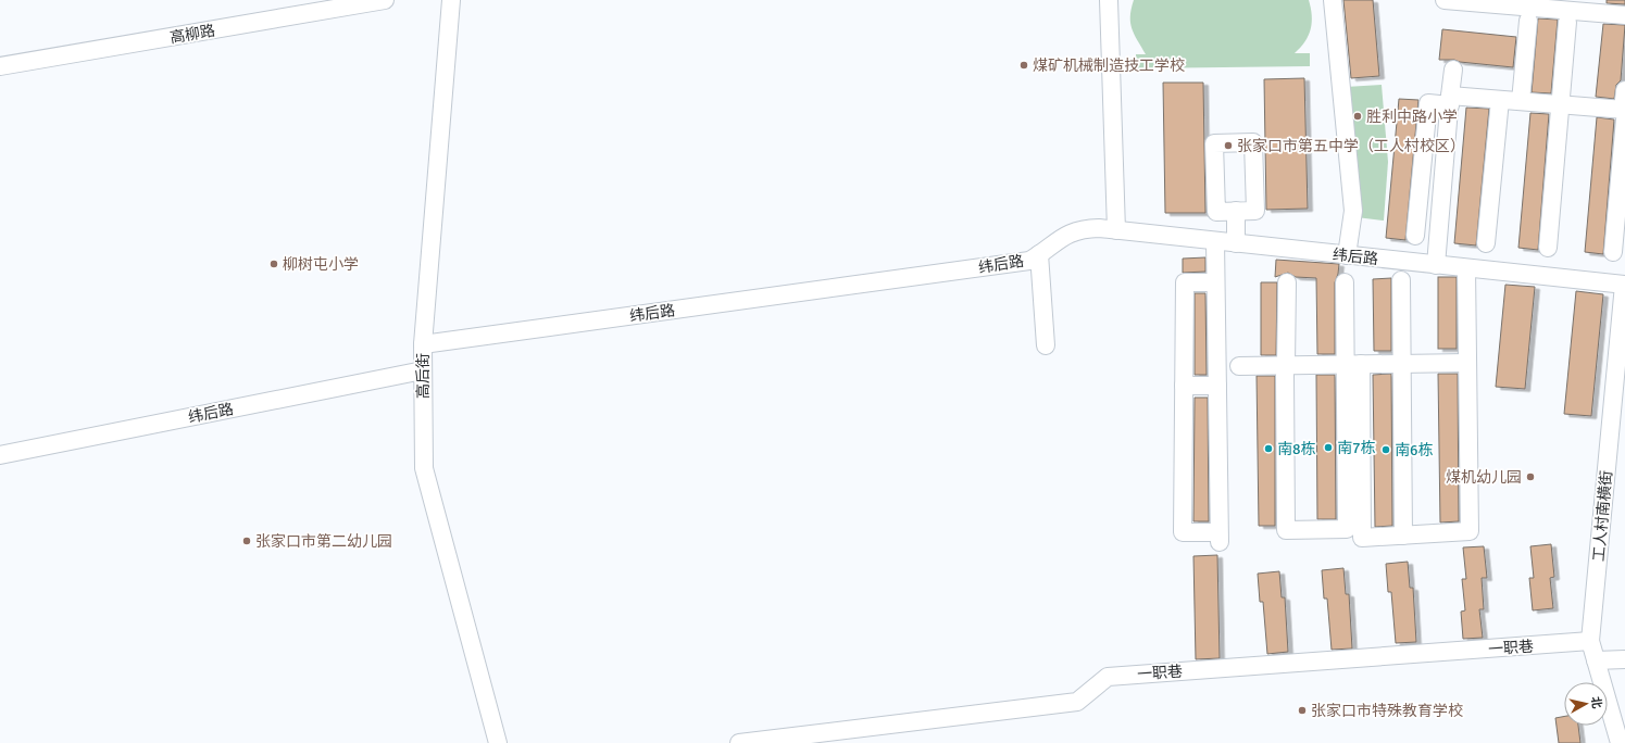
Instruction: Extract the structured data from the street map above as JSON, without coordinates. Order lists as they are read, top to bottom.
{
  "streets": {
    "street": [
      "高柳路",
      "纬后路",
      "高后街",
      "工人村南横街",
      "一职巷"
    ]
  },
  "crossings": [
    ["纬后路", "高后街"],
    ["纬后路", "工人村南横街"],
    ["工人村南横街", "一职巷"]
  ],
  "places": [
    "煤矿机械制造技工学校",
    "胜利中路小学",
    "张家口市第五中学（工人村校区）",
    "柳树屯小学",
    "南7栋",
    "南8栋",
    "南6栋",
    "煤机幼儿园",
    "张家口市第二幼儿园",
    "张家口市特殊教育学校"
  ],
  "north": "right"
}
